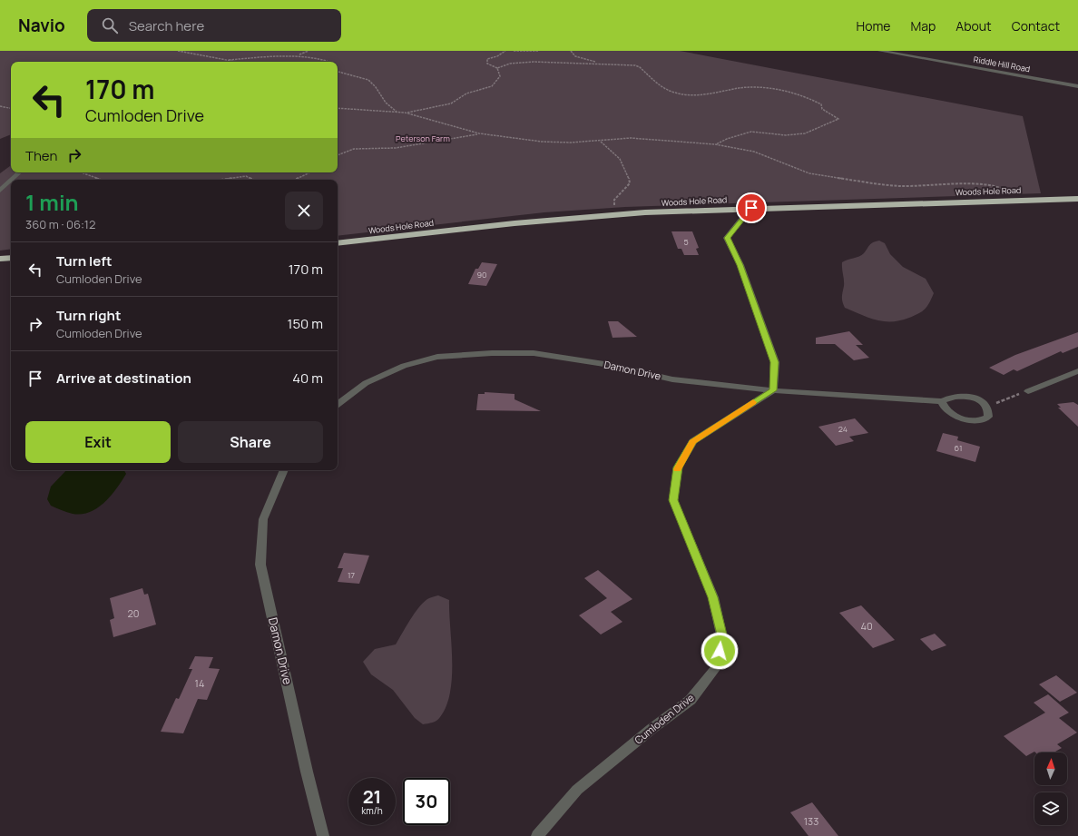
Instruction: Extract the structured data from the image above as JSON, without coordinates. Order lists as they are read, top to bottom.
{
  "streets": {
    "highway": ["Woods Hole Road"],
    "street": ["Riddle Hill Road", "Damon Drive", "Cumloden Drive"]
  },
  "crossings": [
    ["Damon Drive", "Cumloden Drive"]
  ],
  "parks": ["Peterson Farm"],
  "house_numbers": [
    "5",
    "90",
    "24",
    "61",
    "17",
    "20",
    "40",
    "14",
    "133"
  ],
  "north": "top",
  "page": {
    "header": "Navio",
    "search": "Search here",
    "nav": [
      "Home",
      "Map",
      "About",
      "Contact"
    ],
    "turn": ["170 m", "Cumloden Drive"],
    "then": "Then",
    "heading": ["1 min", "360 m · 06:12"],
    "list": [
      {
        "name": "Turn left",
        "note": "Cumloden Drive",
        "value": "170 m"
      },
      {
        "name": "Turn right",
        "note": "Cumloden Drive",
        "value": "150 m"
      },
      {
        "name": "Arrive at destination",
        "value": "40 m"
      }
    ],
    "buttons": ["Exit", "Share"],
    "speed": "21 km/h",
    "limit": "30"
  }
}
